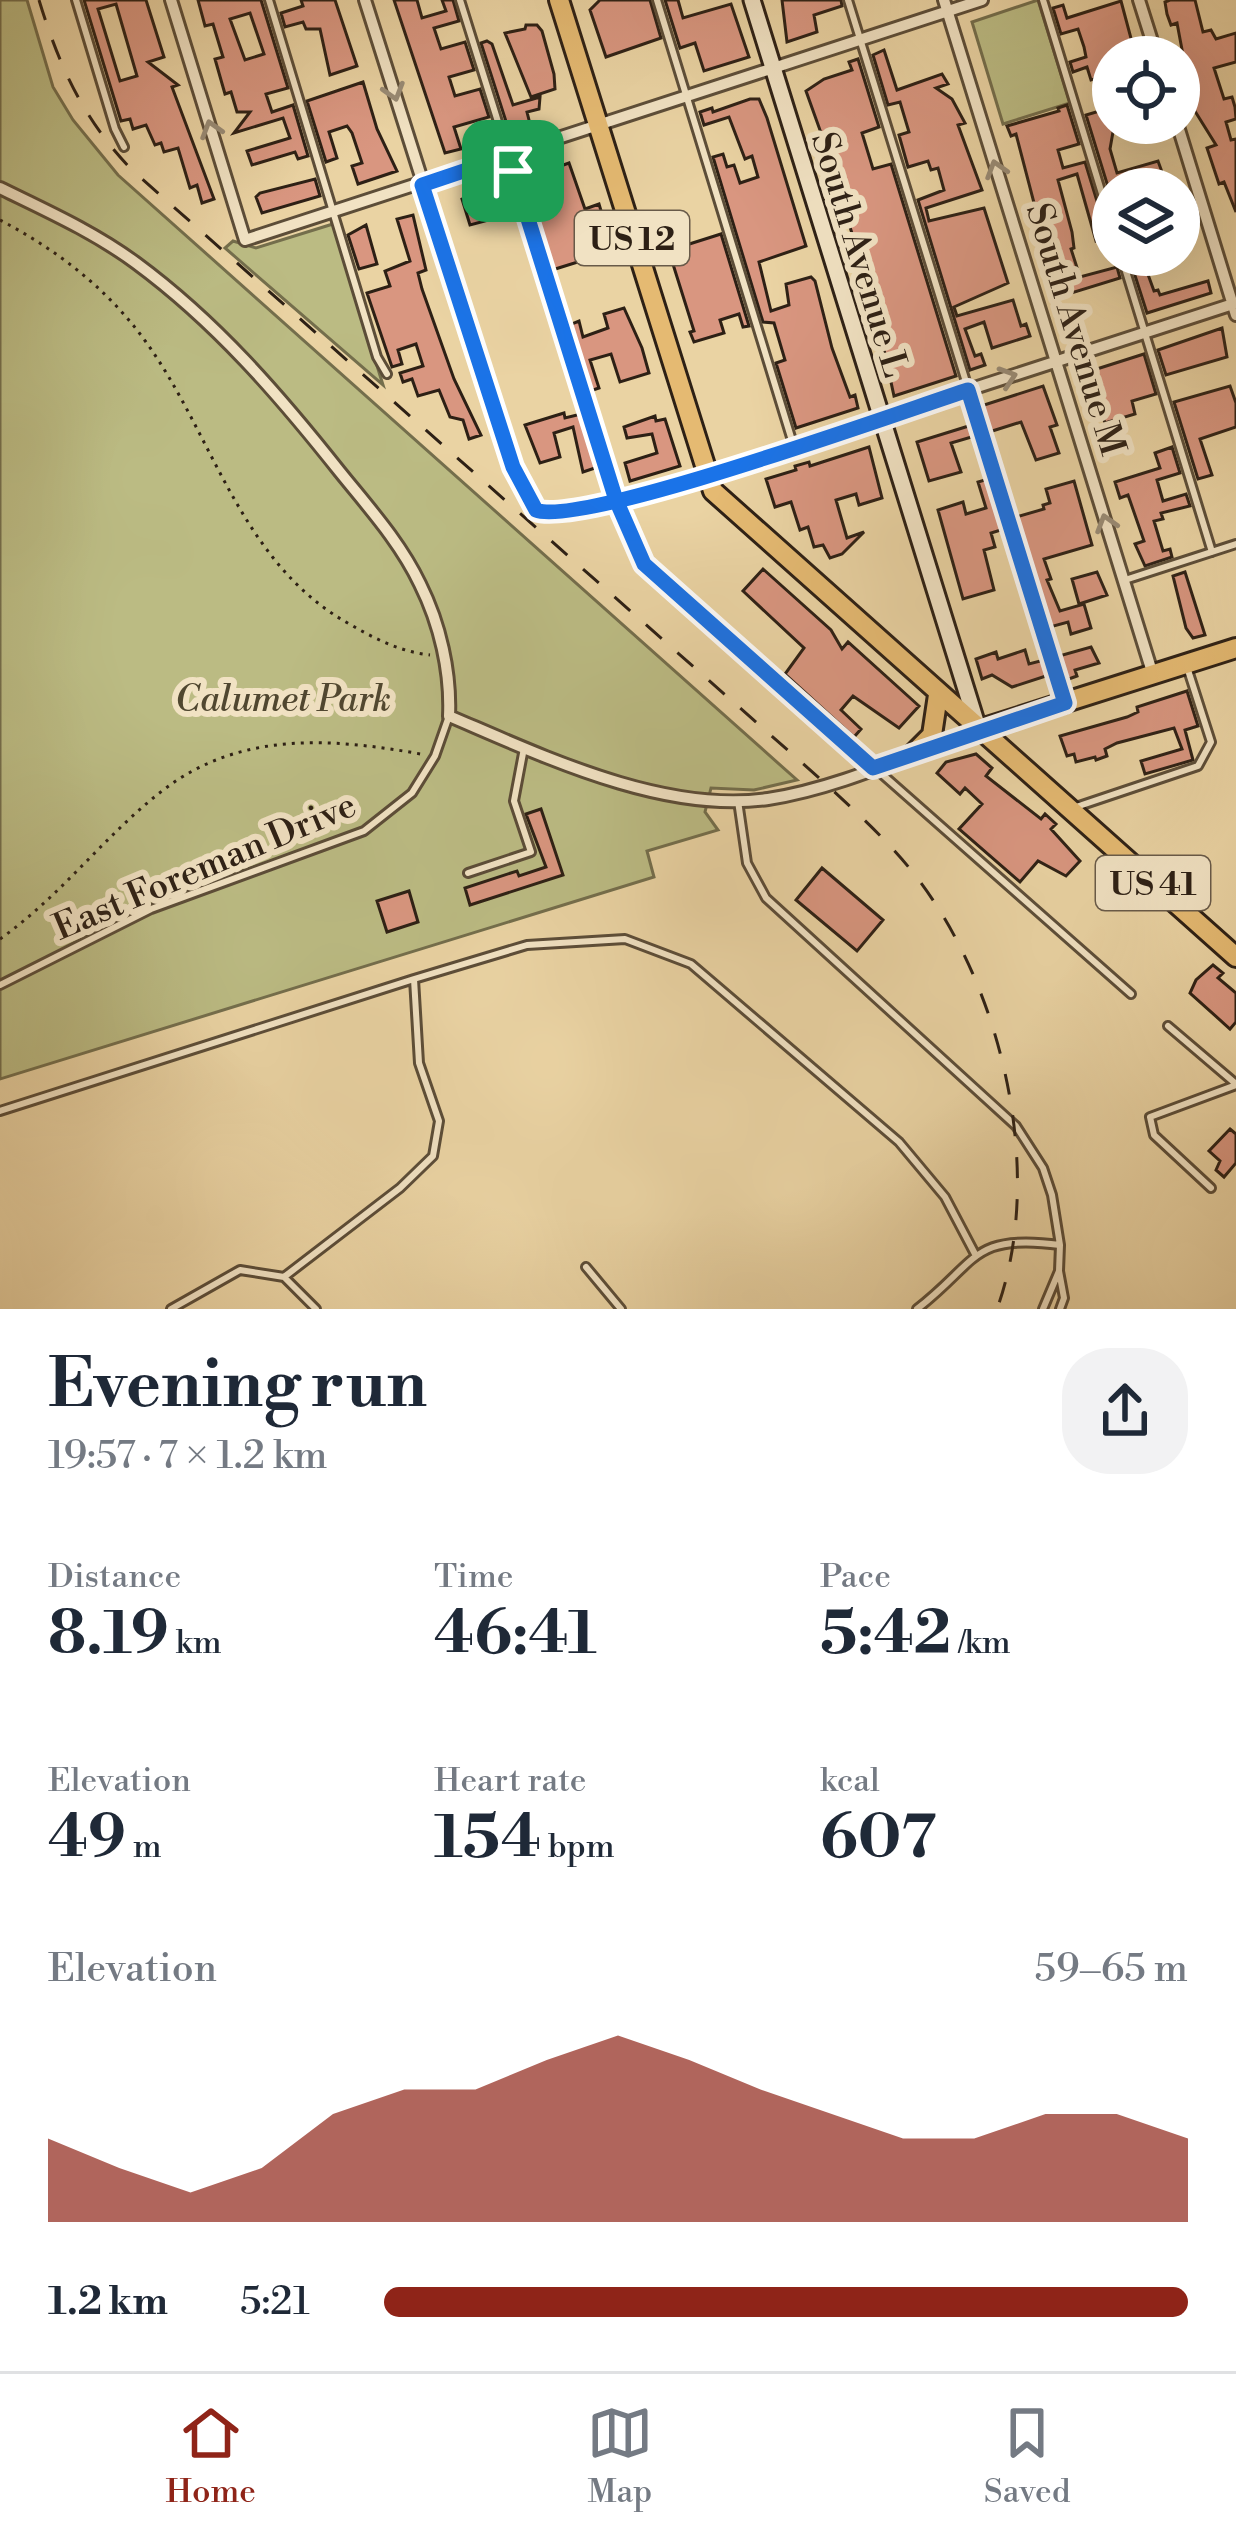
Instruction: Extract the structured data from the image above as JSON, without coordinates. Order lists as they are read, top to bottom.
{
  "streets": {
    "main road": ["US 12", "US 41"],
    "street": ["South Avenue L", "South Avenue M"],
    "lane": ["East Foreman Drive"]
  },
  "crossings": [
    ["US 12", "South Avenue L"],
    ["US 12", "US 41"],
    ["South Avenue L", "US 41"]
  ],
  "one_way": ["South Avenue M"],
  "parks": ["Calumet Park"],
  "page": {
    "heading": ["Evening run", "19:57 · 7 × 1.2 km"],
    "stats": [
      ["Distance", "8.19 km"],
      ["Time", "46:41"],
      ["Pace", "5:42 /km"],
      ["Elevation", "49 m"],
      ["Heart rate", "154 bpm"],
      ["kcal", "607"]
    ],
    "chart": ["Elevation", "59–65 m"],
    "list": [
      {
        "name": "1.2 km",
        "note": "5:21"
      }
    ],
    "tabs": ["Home", "Map", "Saved"]
  }
}
